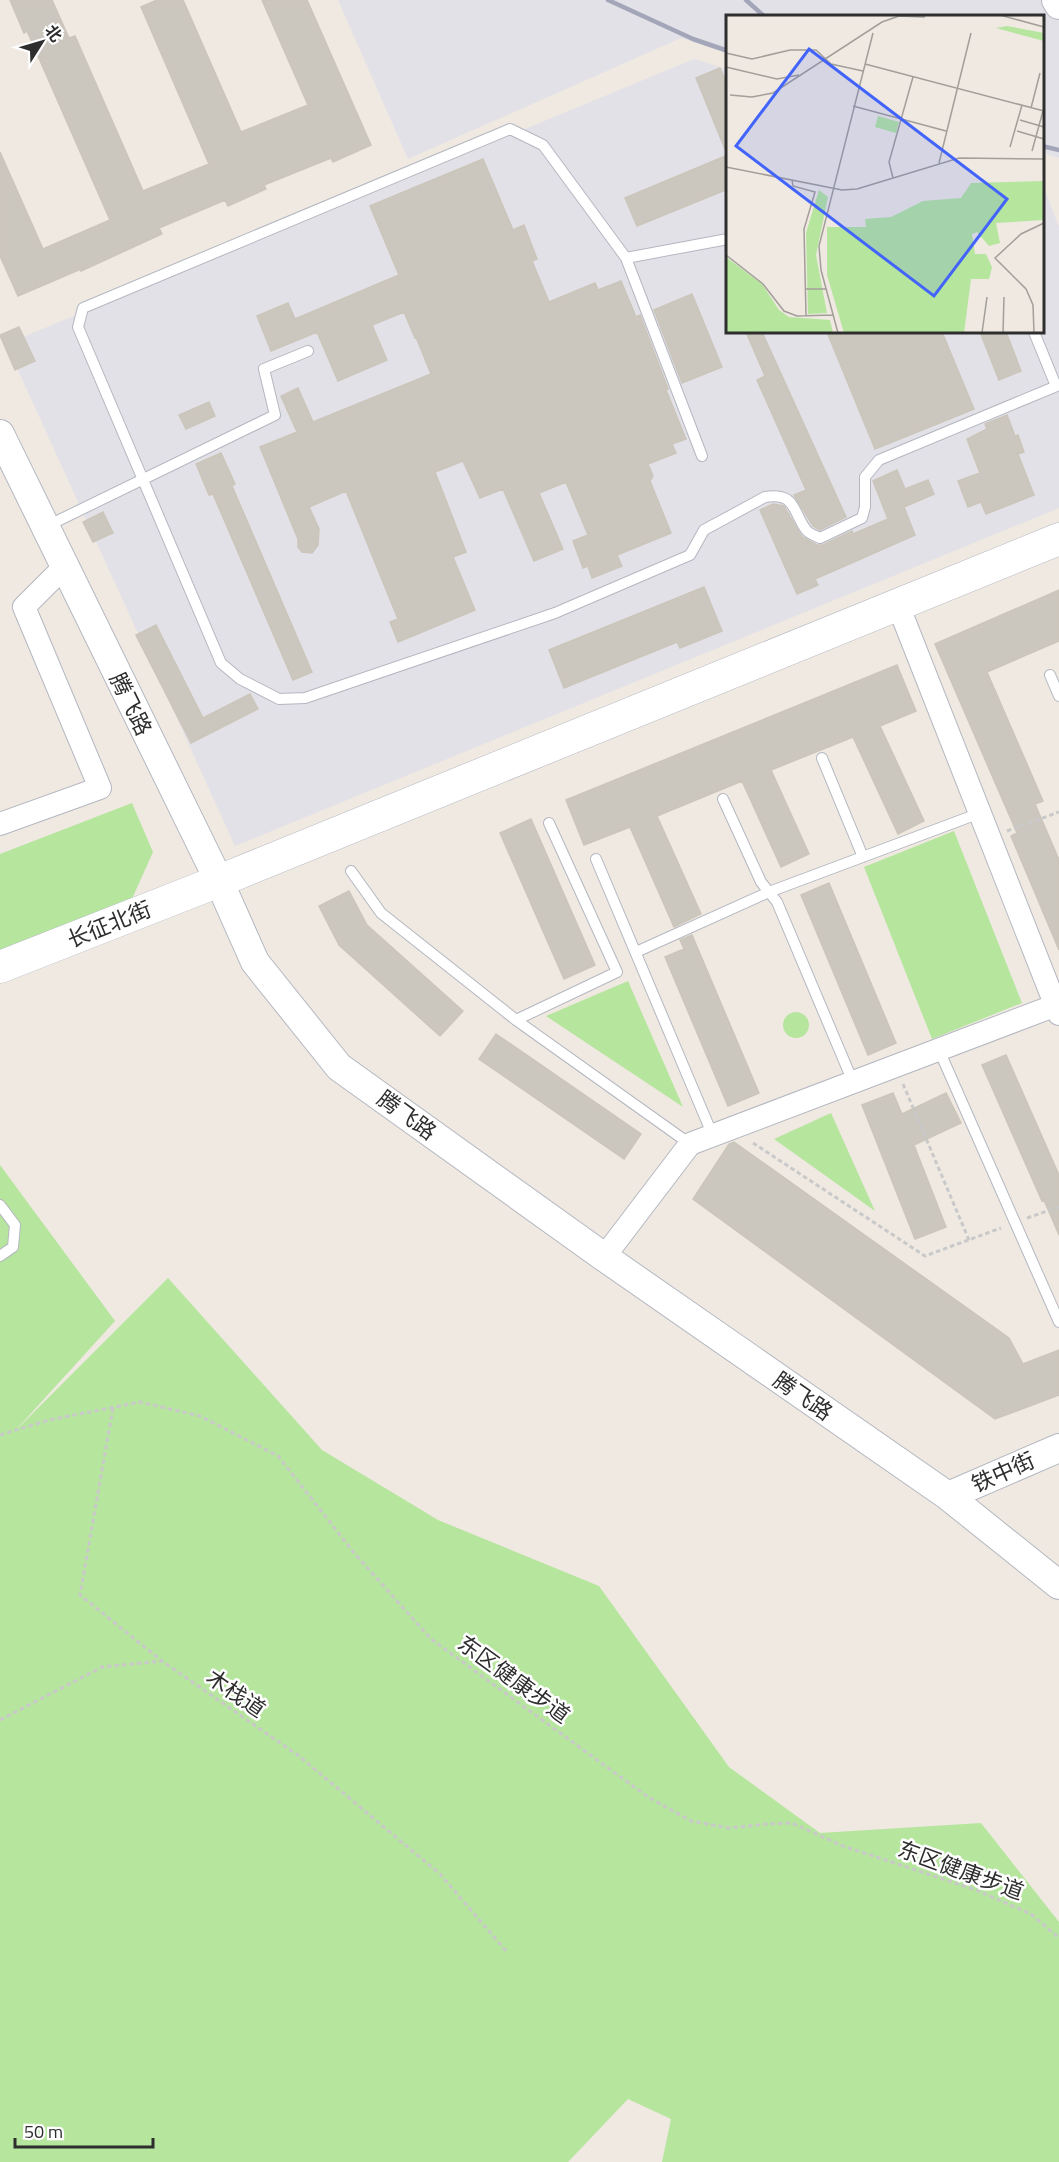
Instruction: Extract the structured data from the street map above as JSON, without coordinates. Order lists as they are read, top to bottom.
{
  "streets": {
    "main road": ["长征北街"],
    "street": ["腾飞路", "铁中街"],
    "path": ["东区健康步道", "木栈道"]
  },
  "crossings": [
    ["腾飞路", "长征北街"],
    ["腾飞路", "铁中街"],
    ["东区健康步道", "木栈道"]
  ],
  "scale_bar": "50 m",
  "north": "top right"
}
